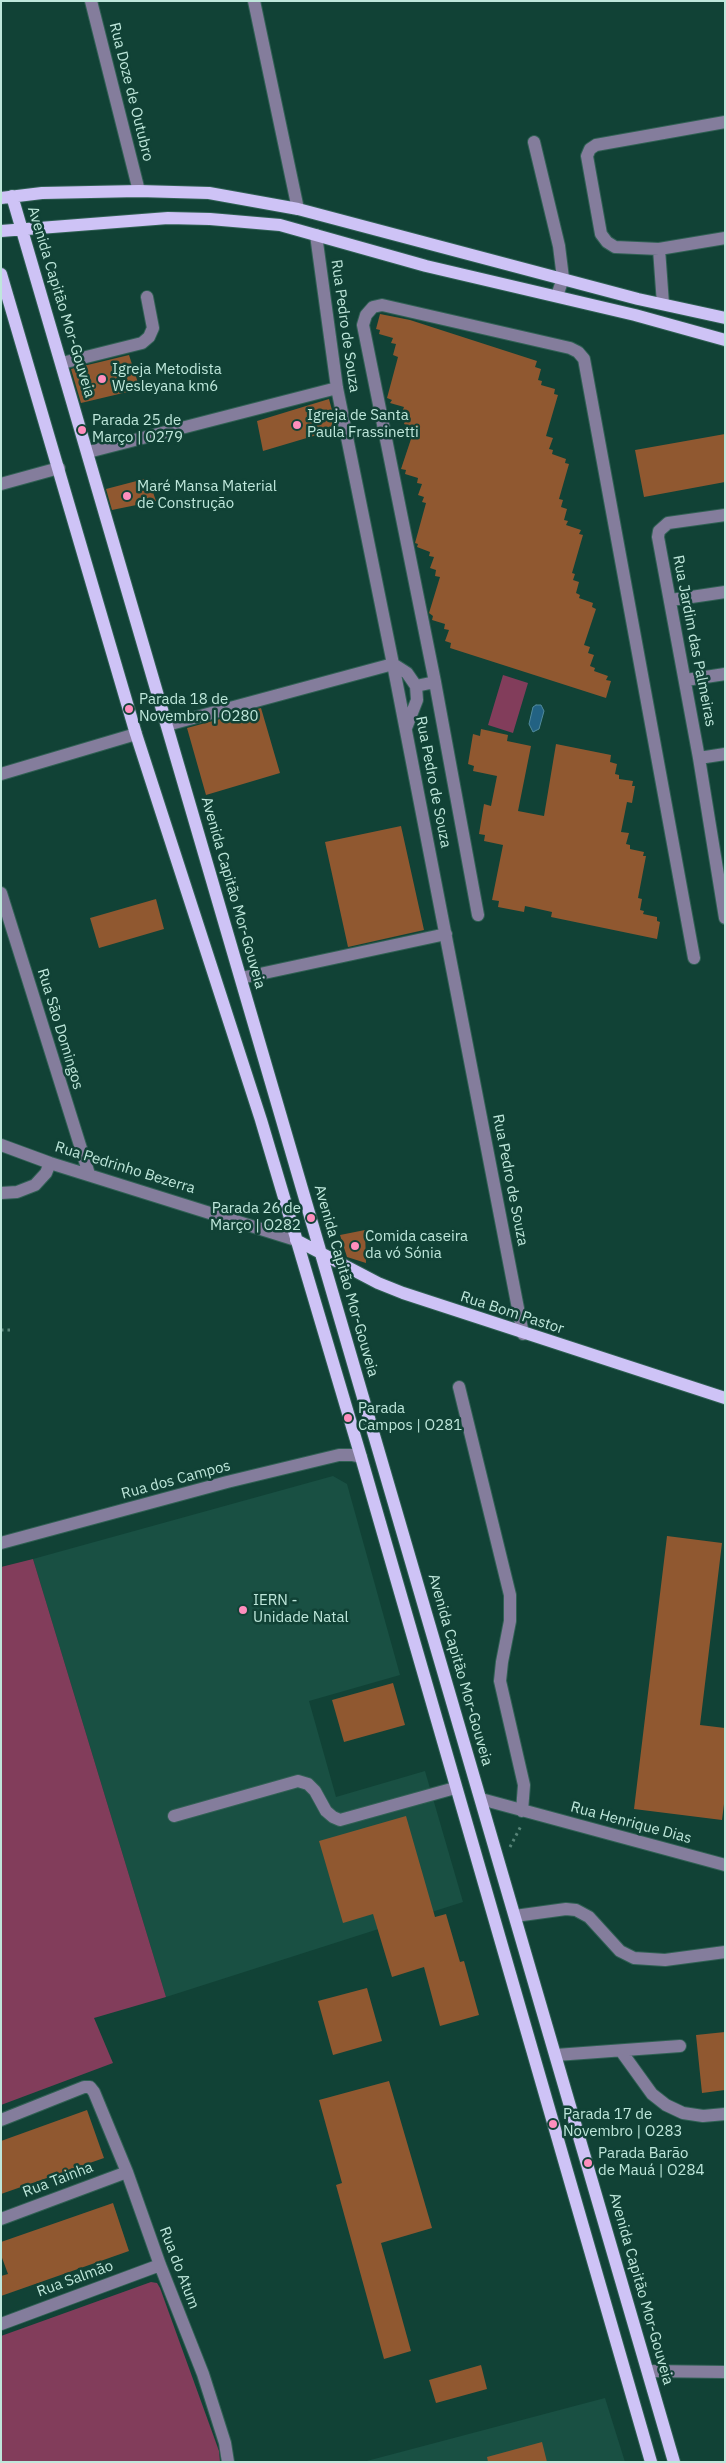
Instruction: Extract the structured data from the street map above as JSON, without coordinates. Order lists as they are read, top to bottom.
{
  "streets": {
    "main road": ["Avenida Capitão Mor-Gouveia", "Rua Bom Pastor"],
    "street": [
      "Rua Doze de Outubro",
      "Rua Pedro de Souza",
      "Rua Jardim das Palmeiras",
      "Rua São Domingos",
      "Rua Pedrinho Bezerra",
      "Rua dos Campos",
      "Rua Henrique Dias",
      "Rua Tainha",
      "Rua do Atum",
      "Rua Salmão"
    ]
  },
  "crossings": [
    ["Avenida Capitão Mor-Gouveia", "Rua Bom Pastor"],
    ["Avenida Capitão Mor-Gouveia", "Rua Henrique Dias"],
    ["Rua Pedro de Souza", "Rua Bom Pastor"],
    ["Rua São Domingos", "Rua Pedrinho Bezerra"],
    ["Rua Pedrinho Bezerra", "Rua Bom Pastor"],
    ["Rua Tainha", "Rua do Atum"],
    ["Rua do Atum", "Rua Salmão"]
  ],
  "places": [
    "Igreja Metodista Wesleyana km6",
    "Igreja de Santa Paula Frassinetti",
    "Parada 25 de Março | O279",
    "Maré Mansa Material de Construção",
    "Parada 18 de Novembro | O280",
    "Parada 26 de Março | O282",
    "Comida caseira da vó Sónia",
    "Parada Campos | O281",
    "IERN - Unidade Natal",
    "Parada 17 de Novembro | O283",
    "Parada Barão de Mauá | O284"
  ]
}
